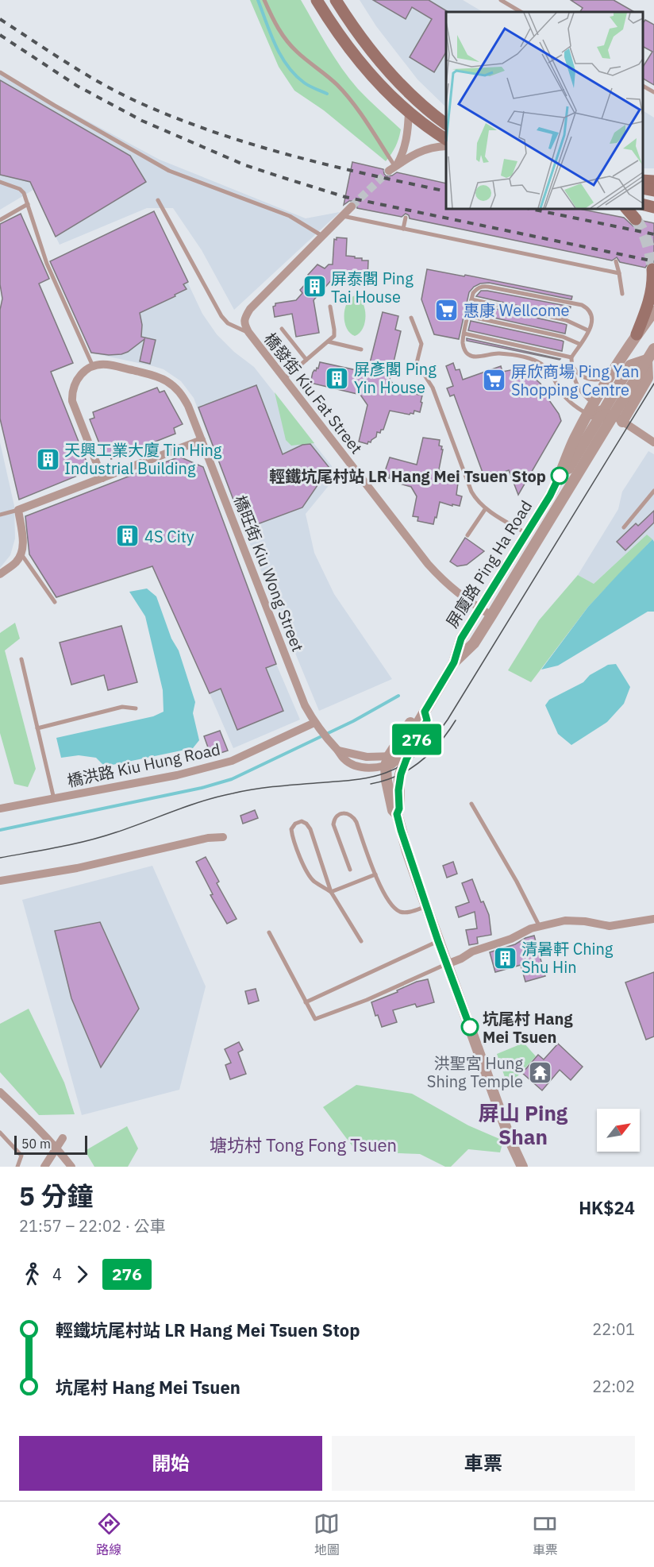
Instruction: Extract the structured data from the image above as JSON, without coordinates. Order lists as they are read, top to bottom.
{
  "streets": {
    "street": [
      "橋發街 Kiu Fat Street",
      "屏廈路 Ping Ha Road",
      "橋旺街 Kiu Wong Street",
      "橋洪路 Kiu Hung Road"
    ]
  },
  "crossings": [
    ["橋發街 Kiu Fat Street", "屏廈路 Ping Ha Road"],
    ["屏廈路 Ping Ha Road", "橋旺街 Kiu Wong Street"],
    ["橋旺街 Kiu Wong Street", "橋洪路 Kiu Hung Road"]
  ],
  "districts": ["屏山 Ping Shan", "塘坊村 Tong Fong Tsuen"],
  "places": {
    "building": [
      "屏泰閣 Ping Tai House",
      "屏彥閣 Ping Yin House",
      "天興工業大廈 Tin Hing Industrial Building",
      "4S City",
      "清暑軒 Ching Shu Hin"
    ],
    "supermarket": ["惠康 Wellcome", "屏欣商場 Ping Yan Shopping Centre"],
    "other": ["輕鐵坑尾村站 LR Hang Mei Tsuen Stop", "坑尾村 Hang Mei Tsuen"],
    "temple": ["洪聖宮 Hung Shing Temple"]
  },
  "lines": ["bus line 276"],
  "scale_bar": "50 m",
  "north": "top right",
  "page": {
    "on_map": "276",
    "scale": "50 m",
    "heading": ["5 分鐘", "21:57 – 22:02 · 公車", "HK$24"],
    "legs": ["4", "276"],
    "list": [
      {
        "name": "輕鐵坑尾村站 LR Hang Mei Tsuen Stop",
        "value": "22:01"
      },
      {
        "name": "坑尾村 Hang Mei Tsuen",
        "value": "22:02"
      }
    ],
    "buttons": ["開始", "車票"],
    "tabs": ["路線", "地圖", "車票"]
  }
}
